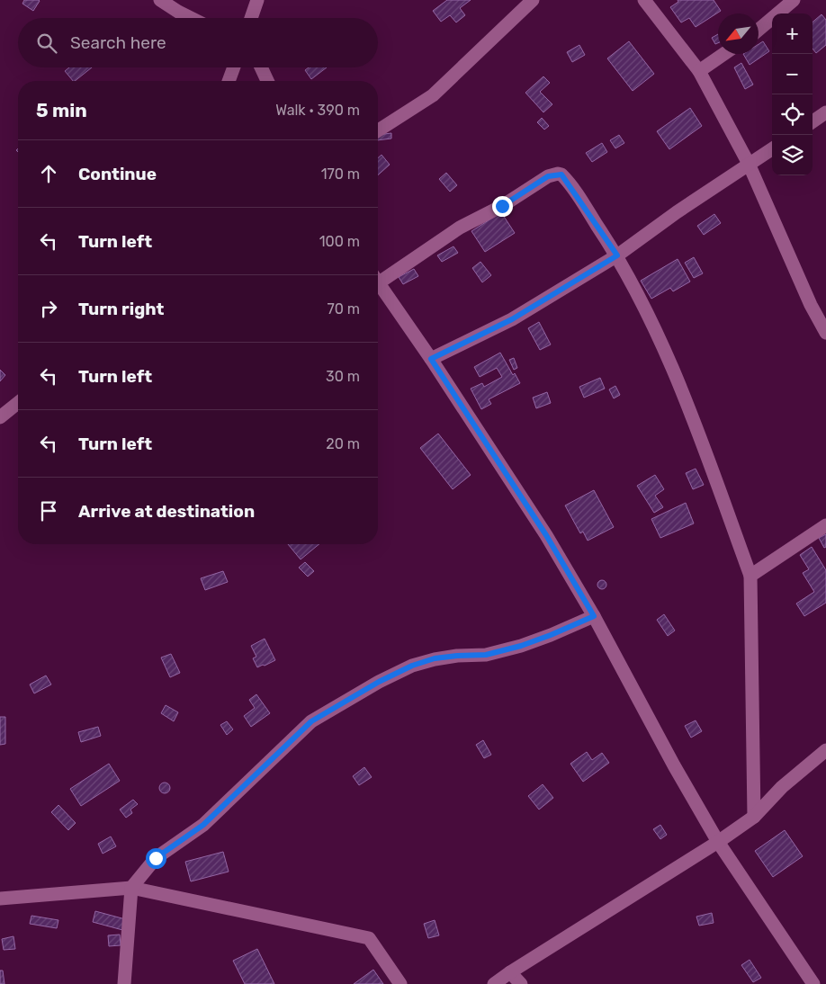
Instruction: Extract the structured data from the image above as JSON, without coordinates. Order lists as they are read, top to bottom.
{
  "north": "bottom left",
  "page": {
    "map_buttons": ["+", "−"],
    "search": "Search here",
    "heading": ["5 min", "Walk · 390 m"],
    "list": [
      ["Continue", "170 m"],
      ["Turn left", "100 m"],
      ["Turn right", "70 m"],
      ["Turn left", "30 m"],
      ["Turn left", "20 m"],
      "Arrive at destination"
    ]
  }
}
